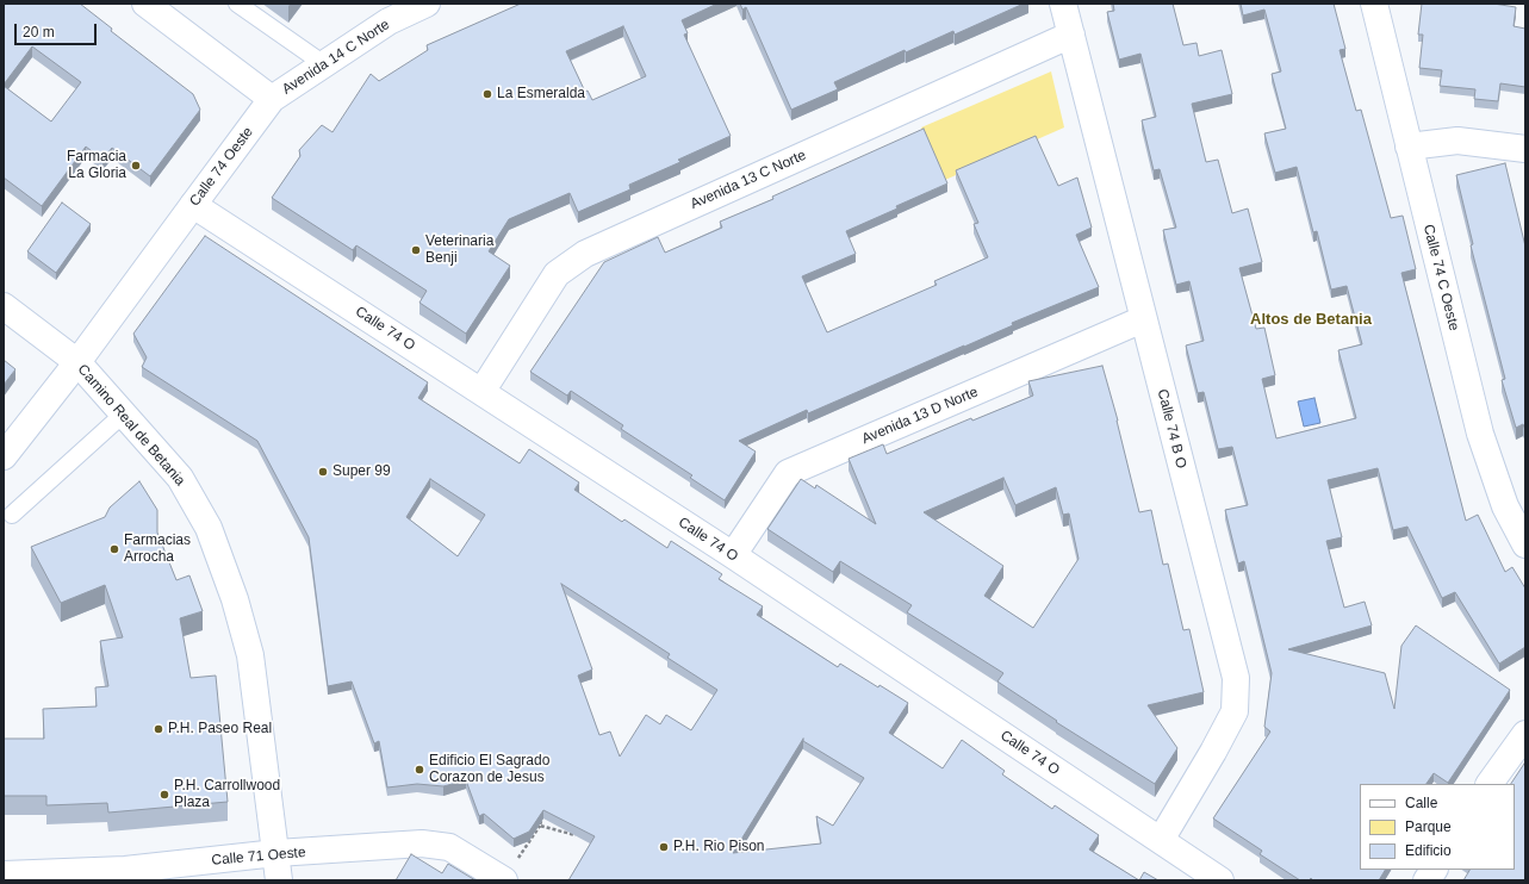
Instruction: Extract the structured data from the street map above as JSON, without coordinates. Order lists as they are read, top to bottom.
{
  "streets": {
    "street": [
      "Avenida 14 C Norte",
      "Calle 74 Oeste",
      "Avenida 13 C Norte",
      "Calle 74 C Oeste",
      "Calle 74 O",
      "Avenida 13 D Norte",
      "Camino Real de Betania",
      "Calle 74 B O",
      "Calle 71 Oeste"
    ]
  },
  "crossings": [
    ["Avenida 14 C Norte", "Calle 74 Oeste"],
    ["Calle 74 Oeste", "Calle 74 O"],
    ["Calle 74 Oeste", "Camino Real de Betania"],
    ["Avenida 13 C Norte", "Calle 74 O"],
    ["Avenida 13 C Norte", "Calle 74 B O"],
    ["Calle 74 O", "Avenida 13 D Norte"],
    ["Calle 74 O", "Calle 74 B O"],
    ["Avenida 13 D Norte", "Calle 74 B O"],
    ["Camino Real de Betania", "Calle 71 Oeste"]
  ],
  "districts": ["Altos de Betania"],
  "places": [
    "La Esmeralda",
    "Farmacia La Gloria",
    "Veterinaria Benji",
    "Super 99",
    "Farmacias Arrocha",
    "P.H. Paseo Real",
    "Edificio El Sagrado Corazon de Jesus",
    "P.H. Carrollwood Plaza",
    "P.H. Rio Pison"
  ],
  "legend": ["Calle", "Parque", "Edificio"],
  "scale_bar": "20 m"
}
